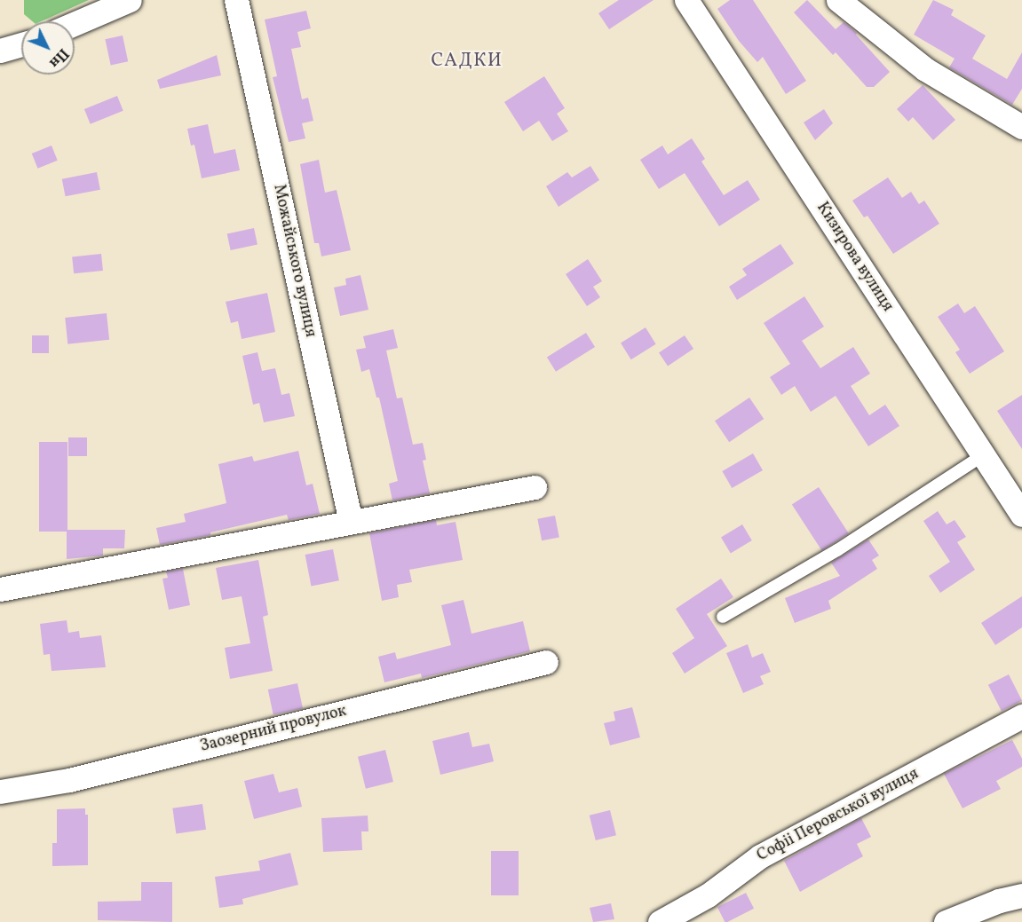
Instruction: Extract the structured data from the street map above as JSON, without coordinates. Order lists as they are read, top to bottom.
{
  "streets": {
    "street": [
      "Кизирова вулиця",
      "Можайського вулиця",
      "Заозерний провулок",
      "Софіі Перовської вулиця"
    ]
  },
  "districts": ["САДКИ"],
  "north": "bottom right"
}
